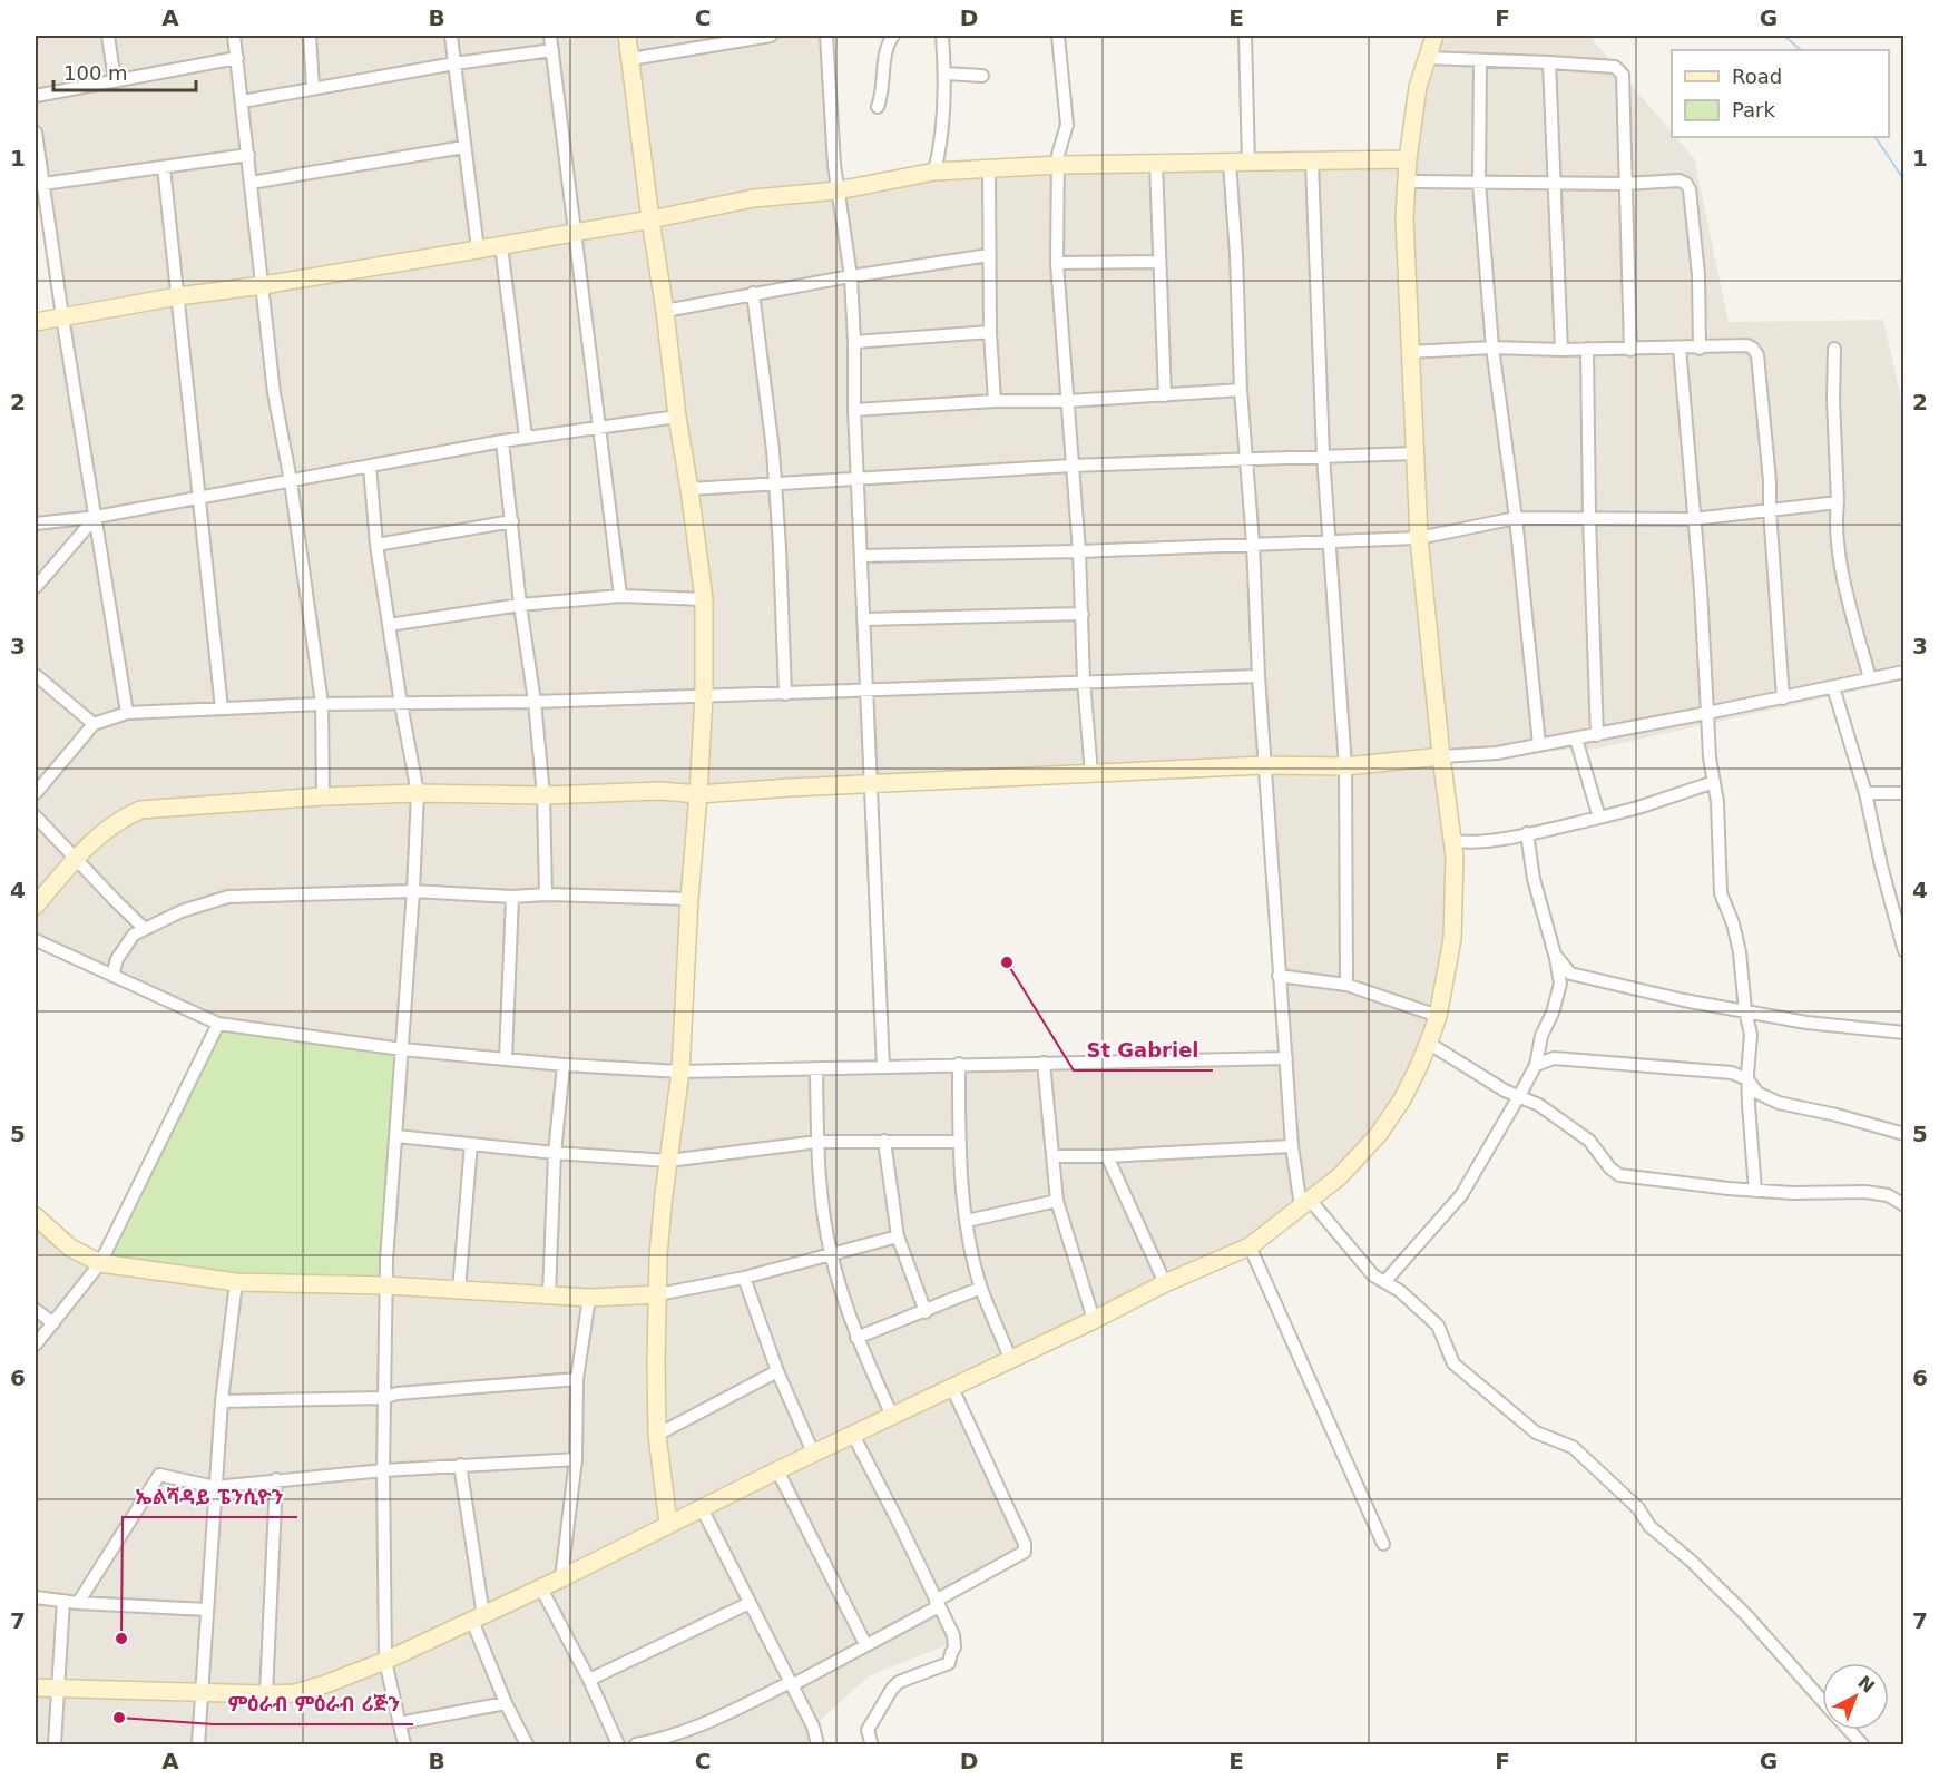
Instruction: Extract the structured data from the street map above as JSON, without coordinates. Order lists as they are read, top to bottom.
{
  "places": ["St Gabriel", "ኤልሻዳይ ፔንሲዮን", "ምዕራብ ምዕራብ ሪጅን"],
  "legend": ["Road", "Park"],
  "scale_bar": "100 m",
  "north": "top right",
  "grid": {
    "columns": [
      "A",
      "B",
      "C",
      "D",
      "E",
      "F",
      "G"
    ],
    "rows": [
      "1",
      "2",
      "3",
      "4",
      "5",
      "6",
      "7"
    ]
  }
}
